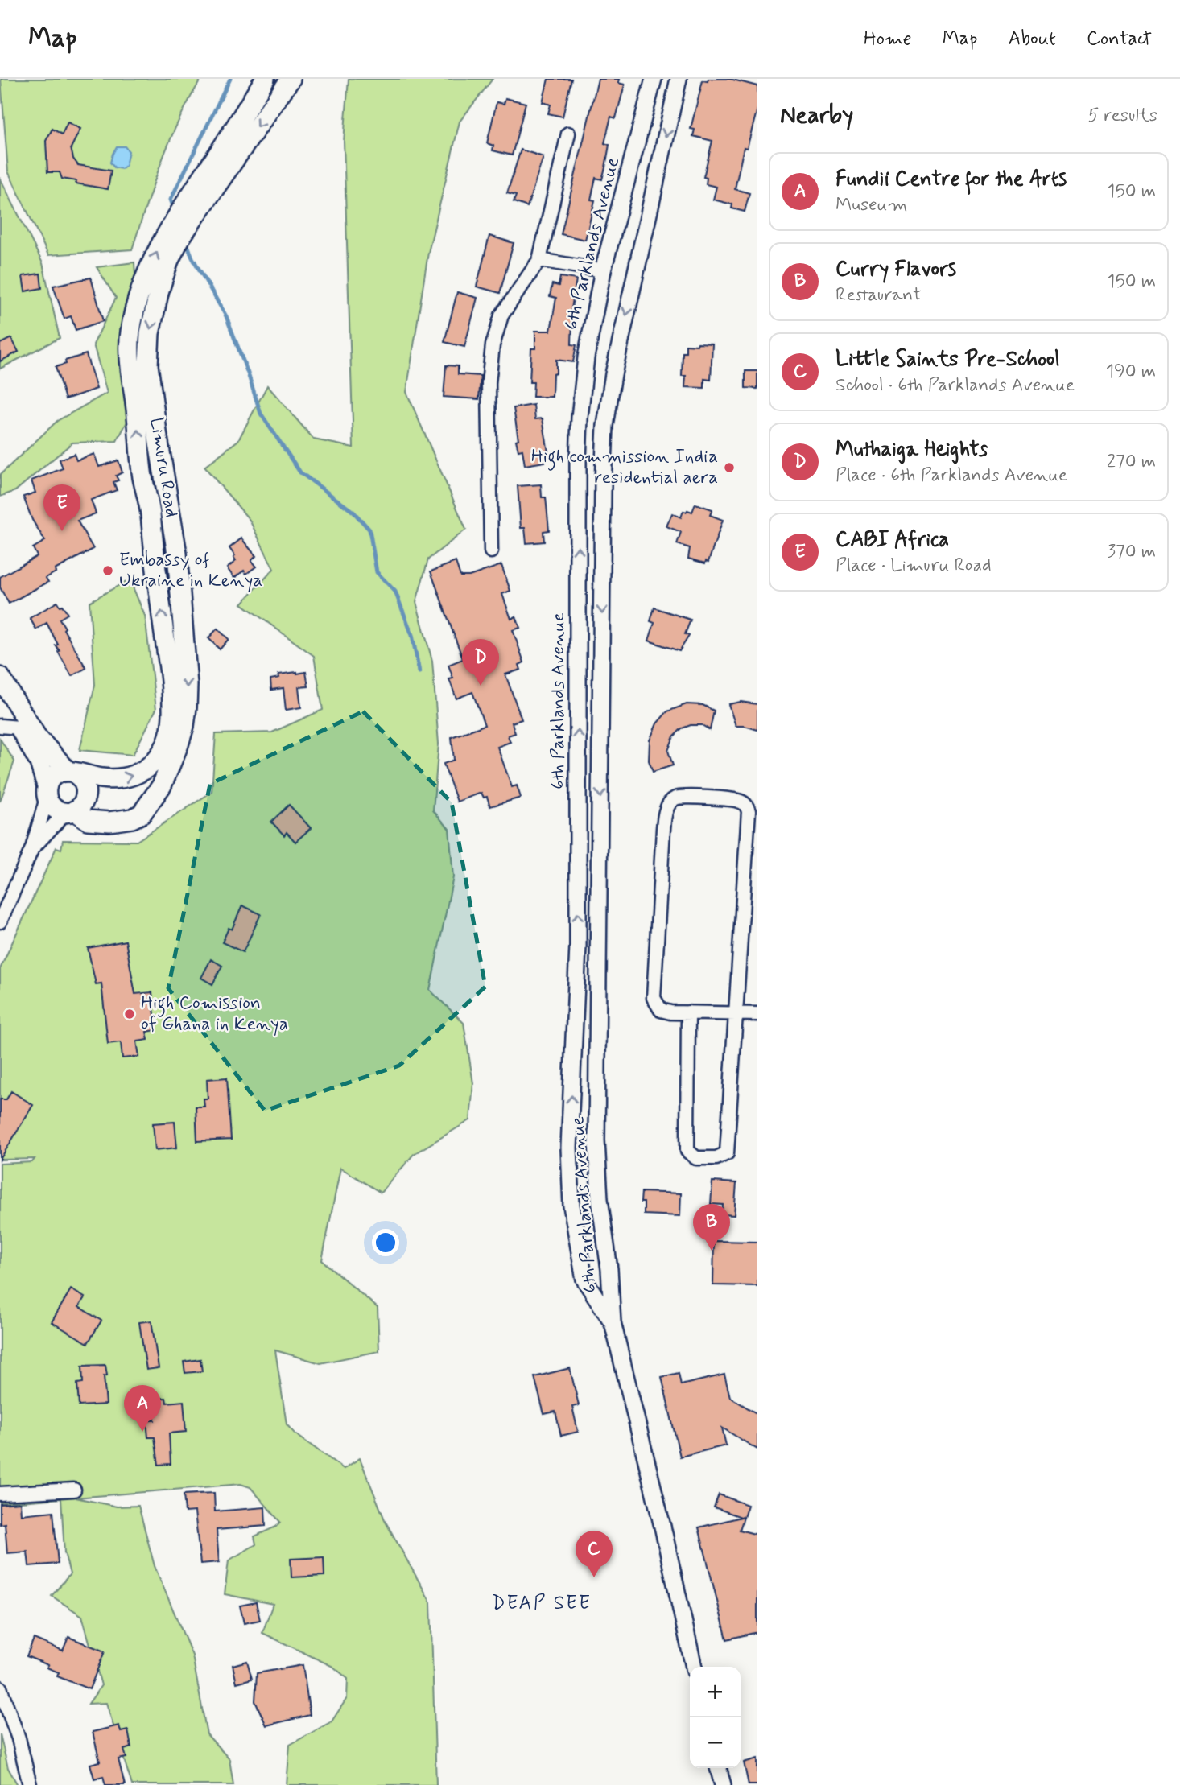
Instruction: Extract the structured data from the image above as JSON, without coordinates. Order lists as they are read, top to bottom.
{
  "streets": {
    "main road": ["Limuru Road"],
    "street": ["6th Parklands Avenue"]
  },
  "one_way": ["Limuru Road"],
  "districts": ["DEAP SEE"],
  "places": ["High commission India residential aera", "Embassy of Ukraine in Kenya", "High Comission of Ghana in Kenya"],
  "page": {
    "header": "Map",
    "nav": [
      "Home",
      "Map",
      "About",
      "Contact"
    ],
    "heading": ["Nearby", "5 results"],
    "list": [
      {
        "mark": "A",
        "name": "Fundii Centre for the Arts",
        "note": "Museum",
        "value": "150 m"
      },
      {
        "mark": "B",
        "name": "Curry Flavors",
        "note": "Restaurant",
        "value": "150 m"
      },
      {
        "mark": "C",
        "name": "Little Saints Pre-School",
        "note": "School · 6th Parklands Avenue",
        "value": "190 m"
      },
      {
        "mark": "D",
        "name": "Muthaiga Heights",
        "note": "Place · 6th Parklands Avenue",
        "value": "270 m"
      },
      {
        "mark": "E",
        "name": "CABI Africa",
        "note": "Place · Limuru Road",
        "value": "370 m"
      }
    ],
    "pins": [
      "E",
      "D",
      "B",
      "A",
      "C"
    ],
    "map_buttons": ["+", "−"]
  }
}
